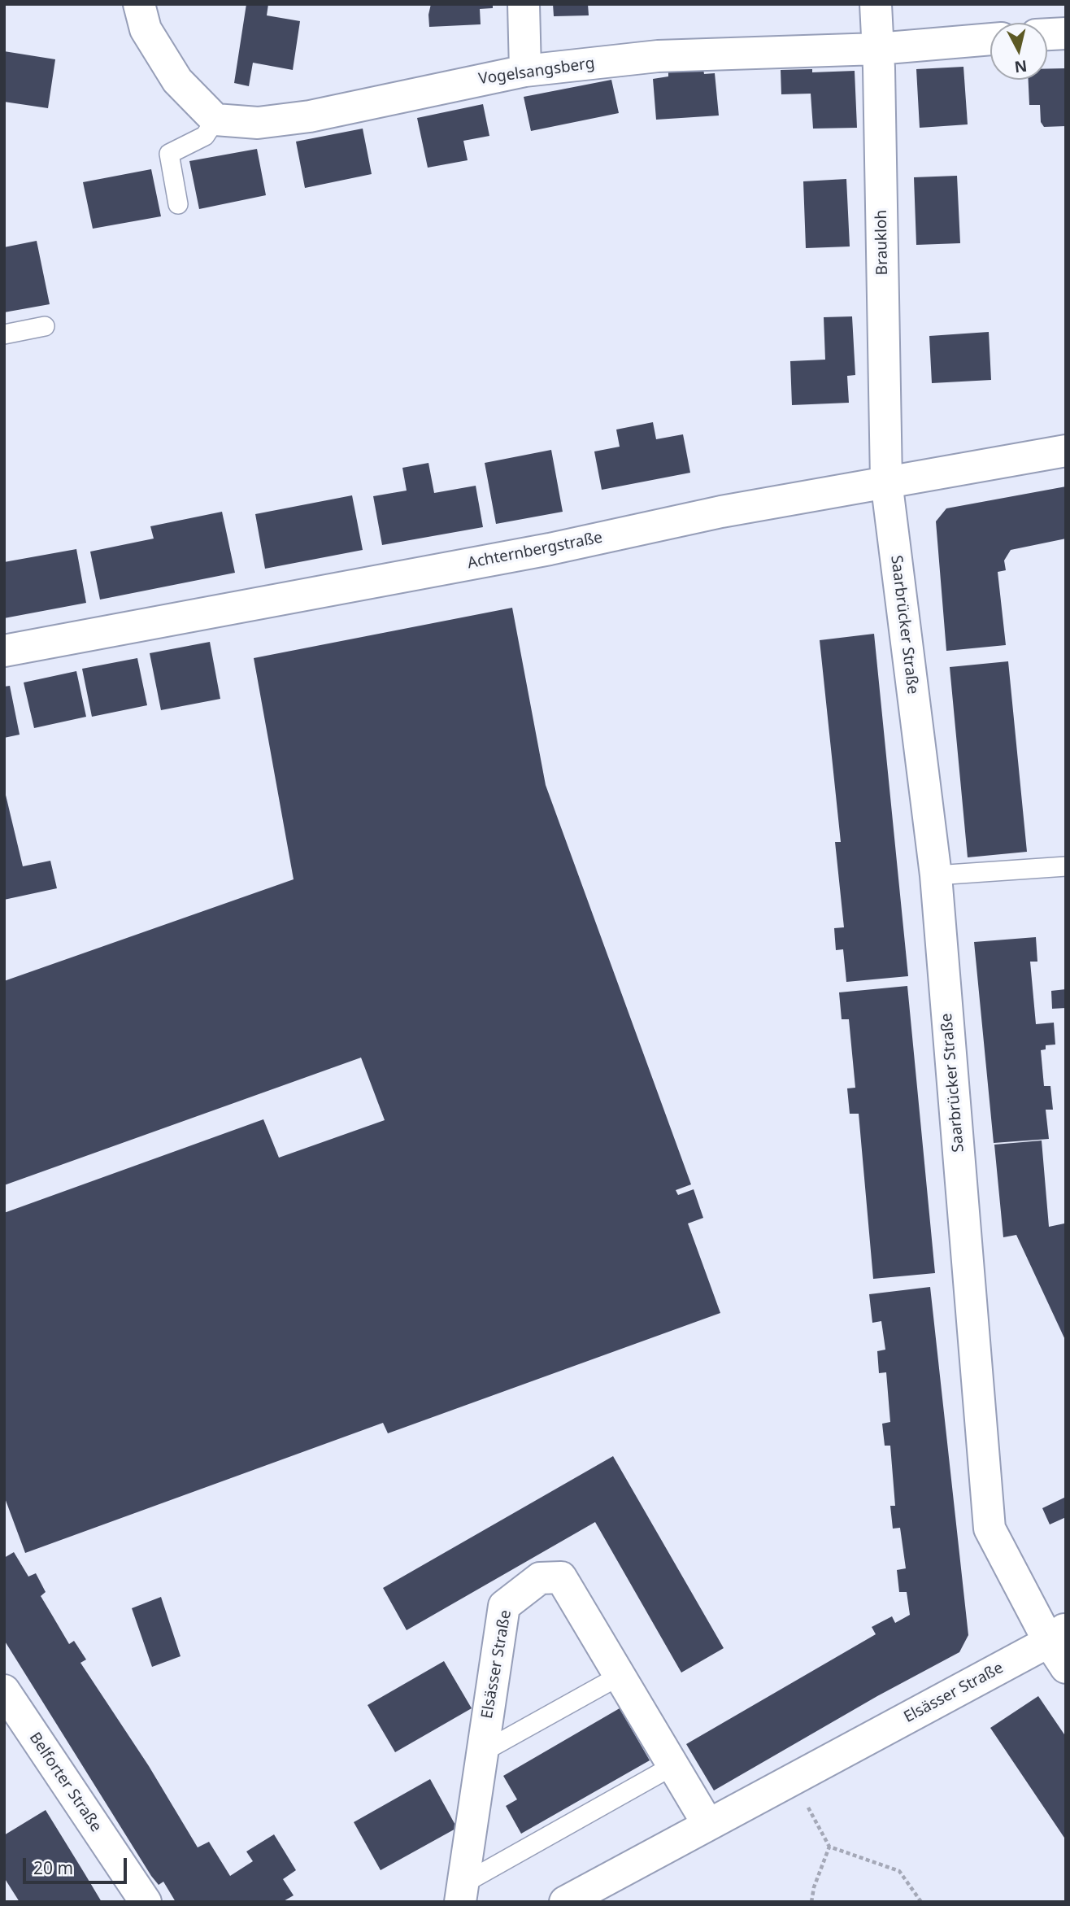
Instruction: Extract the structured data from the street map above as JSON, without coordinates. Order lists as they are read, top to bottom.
{
  "streets": {
    "street": [
      "Vogelsangsberg",
      "Braukloh",
      "Achternbergstraße",
      "Saarbrücker Straße",
      "Elsässer Straße",
      "Belforter Straße"
    ]
  },
  "crossings": [
    ["Vogelsangsberg", "Braukloh"],
    ["Braukloh", "Achternbergstraße"],
    ["Braukloh", "Saarbrücker Straße"],
    ["Achternbergstraße", "Saarbrücker Straße"],
    ["Saarbrücker Straße", "Elsässer Straße"]
  ],
  "scale_bar": "20 m",
  "north": "bottom"
}
